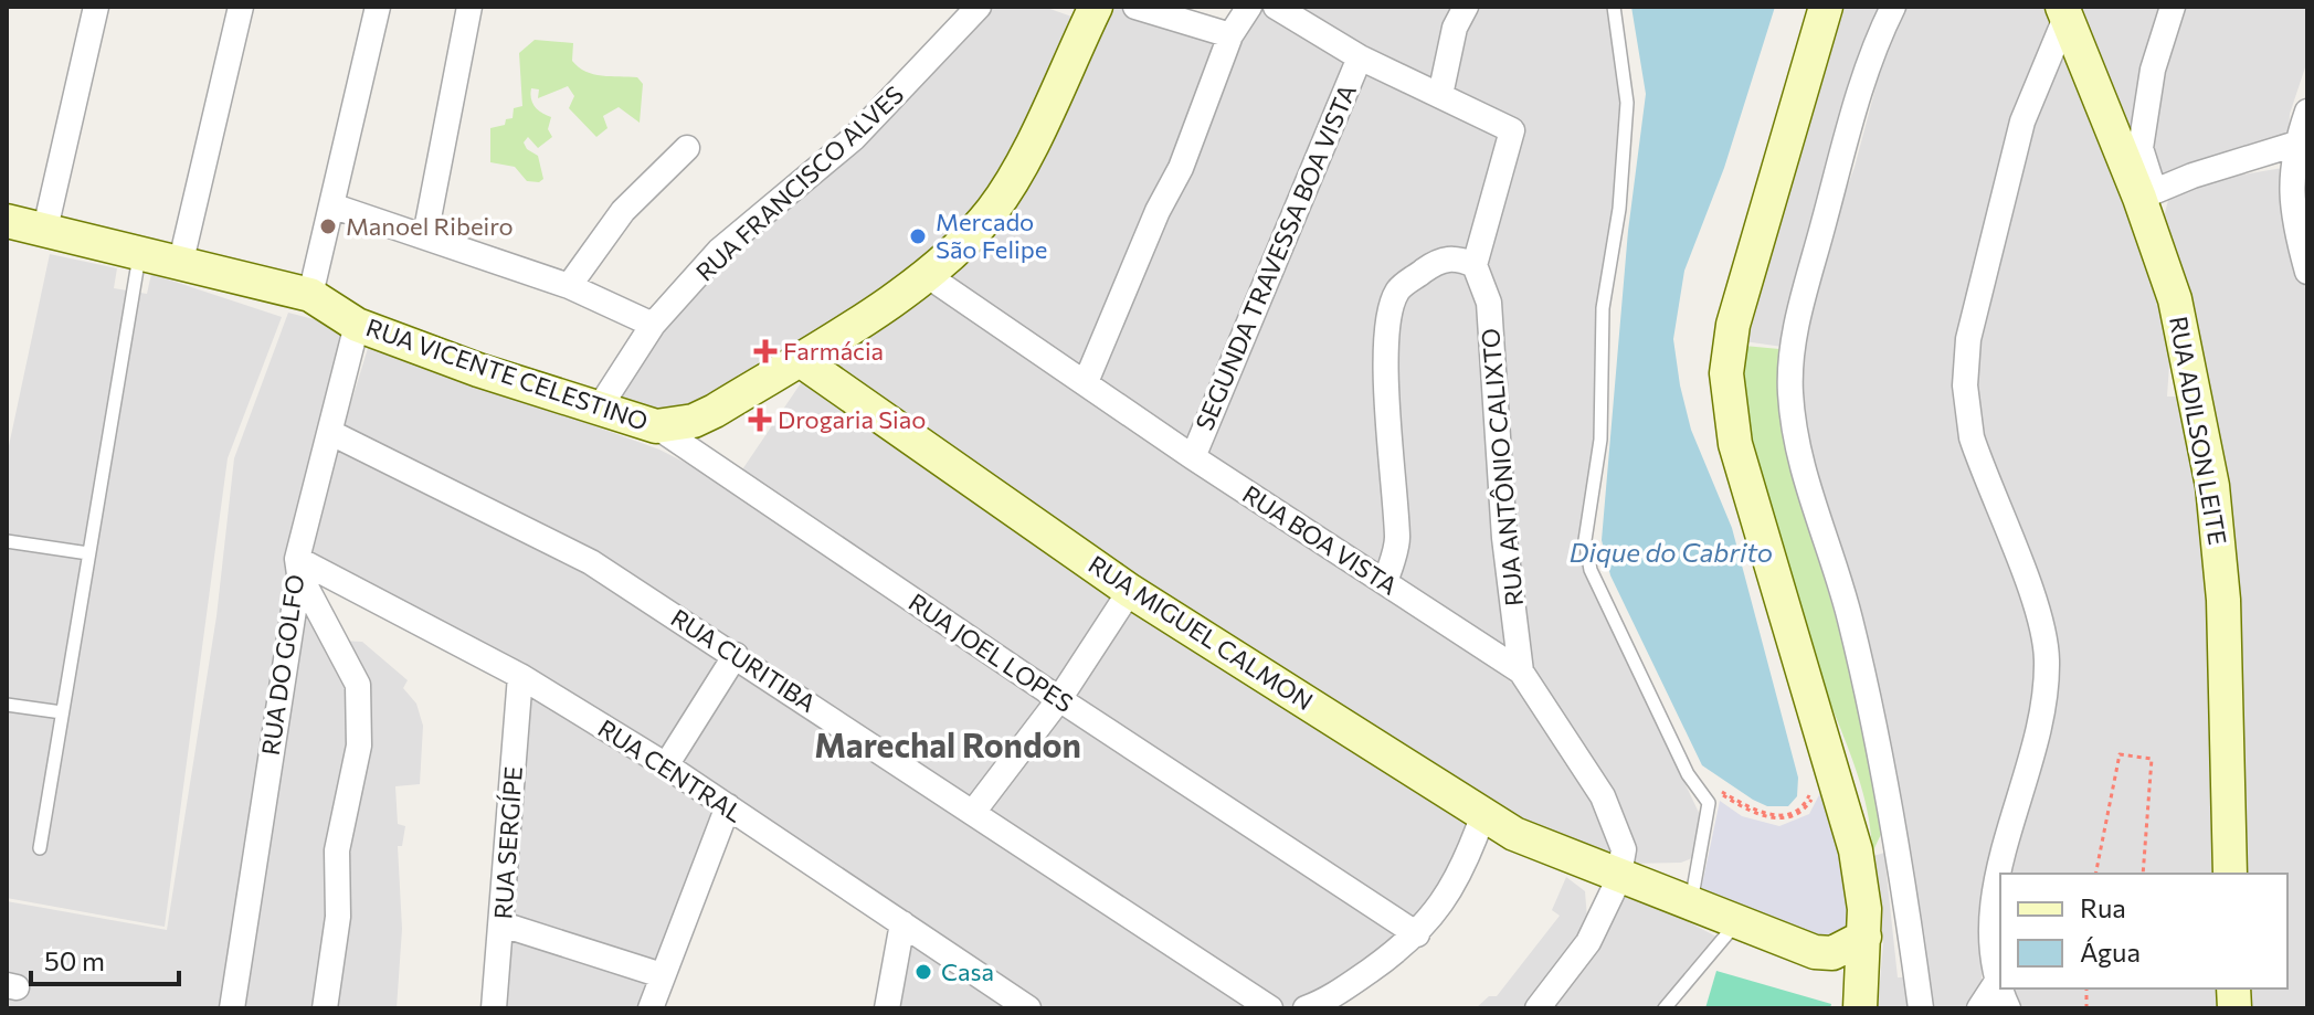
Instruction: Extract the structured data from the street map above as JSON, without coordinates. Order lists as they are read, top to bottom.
{
  "streets": {
    "street": [
      "RUA FRANCISCO ALVES",
      "SEGUNDA TRAVESSA BOA VISTA",
      "RUA VICENTE CELESTINO",
      "RUA ADILSON LEITE",
      "RUA ANTÔNIO CALIXTO",
      "RUA BOA VISTA",
      "RUA MIGUEL CALMON",
      "RUA JOEL LOPES",
      "RUA CURITIBA",
      "RUA DO GOLFO",
      "RUA CENTRAL",
      "RUA SERGÍPE"
    ]
  },
  "crossings": [
    ["RUA FRANCISCO ALVES", "RUA VICENTE CELESTINO"],
    ["SEGUNDA TRAVESSA BOA VISTA", "RUA BOA VISTA"],
    ["RUA VICENTE CELESTINO", "RUA BOA VISTA"],
    ["RUA VICENTE CELESTINO", "RUA MIGUEL CALMON"],
    ["RUA VICENTE CELESTINO", "RUA JOEL LOPES"],
    ["RUA VICENTE CELESTINO", "RUA DO GOLFO"],
    ["RUA ANTÔNIO CALIXTO", "RUA BOA VISTA"],
    ["RUA BOA VISTA", "RUA MIGUEL CALMON"],
    ["RUA CURITIBA", "RUA DO GOLFO"],
    ["RUA DO GOLFO", "RUA CENTRAL"],
    ["RUA CENTRAL", "RUA SERGÍPE"]
  ],
  "districts": ["Marechal Rondon"],
  "water": ["Dique do Cabrito"],
  "places": {
    "other": ["Manoel Ribeiro", "Mercado São Felipe", "Casa"],
    "health": ["Farmácia", "Drogaria Siao"]
  },
  "legend": ["Rua", "Água"],
  "scale_bar": "50 m"
}
